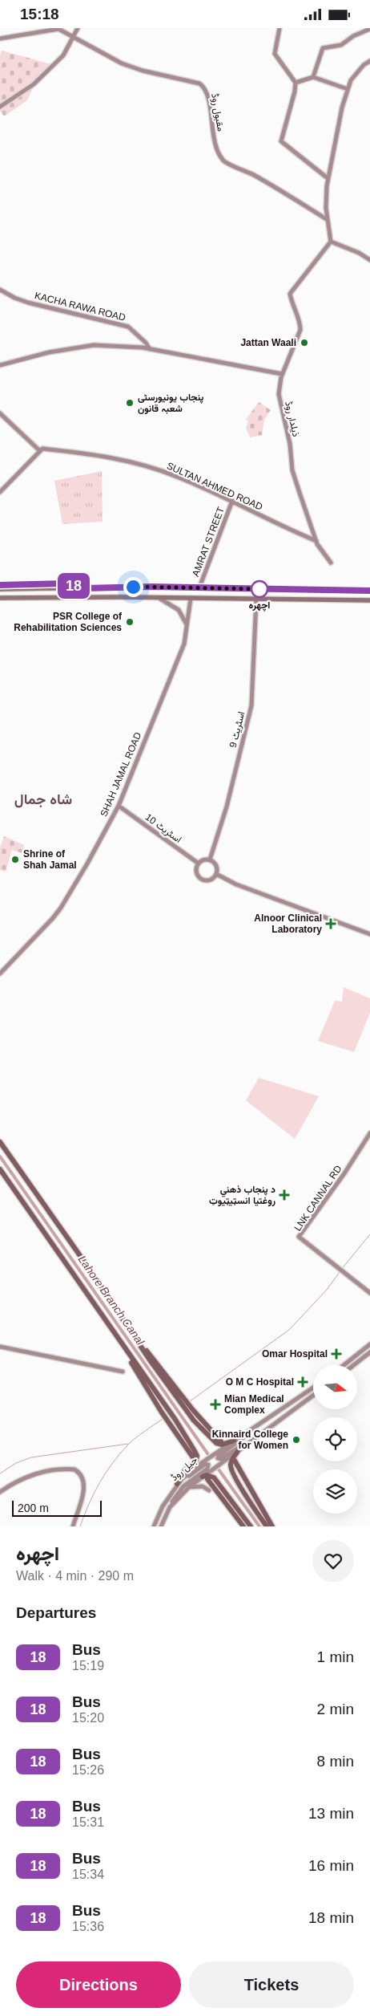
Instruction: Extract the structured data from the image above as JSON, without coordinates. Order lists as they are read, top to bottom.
{
  "streets": {
    "street": [
      "مقبول روڈ",
      "KACHA RAWA ROAD",
      "ذیلدار روڈ",
      "SULTAN AHMED ROAD",
      "AMRAT STREET",
      "اسٹریٹ 9",
      "SHAH JAMAL ROAD",
      "اسٹریٹ 10",
      "LNK CANNAL RD",
      "جیل روڈ"
    ]
  },
  "crossings": [
    ["ذیلدار روڈ", "SULTAN AHMED ROAD"],
    ["SULTAN AHMED ROAD", "AMRAT STREET"],
    ["اسٹریٹ 9", "اسٹریٹ 10"],
    ["SHAH JAMAL ROAD", "اسٹریٹ 10"]
  ],
  "districts": ["شاہ جمال"],
  "water": ["Lahore Branch Canal"],
  "places": {
    "other": [
      "Jattan Waali",
      "پنجاب یونیورسٹی شعبہ قانون",
      "اچھرہ",
      "PSR College of Rehabilitation Sciences",
      "Shrine of Shah Jamal",
      "Kinnaird College for Women"
    ],
    "health": [
      "Alnoor Clinical Laboratory",
      "د پنجاب ذهني روغتیا انسټیټیوټ",
      "Omar Hospital",
      "O M C Hospital",
      "Mian Medical Complex"
    ]
  },
  "lines": ["bus line 18"],
  "scale_bar": "200 m",
  "north": "right",
  "page": {
    "status": "15:18",
    "on_map": "18",
    "scale": "200 m",
    "heading": [
      ["اچھرہ", "Walk · 4 min · 290 m"],
      "Departures"
    ],
    "list": [
      {
        "mark": "18",
        "name": "Bus",
        "note": "15:19",
        "value": "1 min"
      },
      {
        "mark": "18",
        "name": "Bus",
        "note": "15:20",
        "value": "2 min"
      },
      {
        "mark": "18",
        "name": "Bus",
        "note": "15:26",
        "value": "8 min"
      },
      {
        "mark": "18",
        "name": "Bus",
        "note": "15:31",
        "value": "13 min"
      },
      {
        "mark": "18",
        "name": "Bus",
        "note": "15:34",
        "value": "16 min"
      },
      {
        "mark": "18",
        "name": "Bus",
        "note": "15:36",
        "value": "18 min"
      }
    ],
    "buttons": ["Directions", "Tickets"]
  }
}
